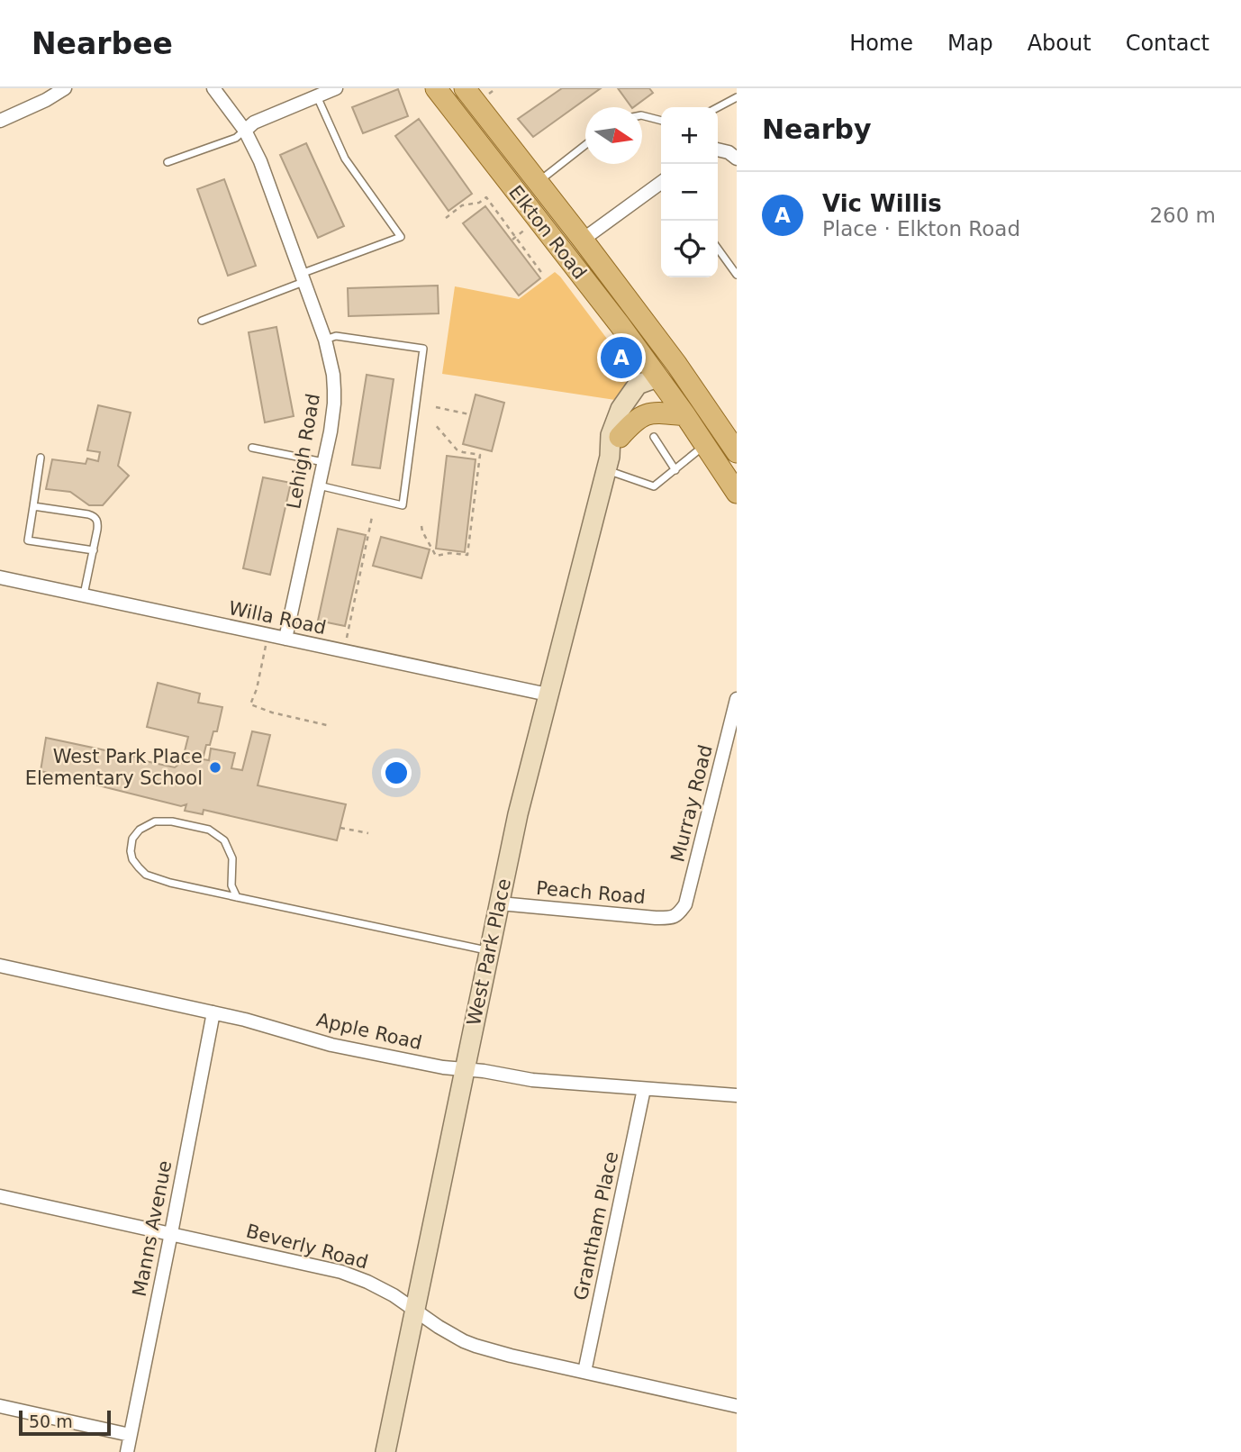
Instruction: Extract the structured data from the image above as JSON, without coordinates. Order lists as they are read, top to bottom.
{
  "streets": {
    "main road": ["Elkton Road"],
    "street": [
      "Lehigh Road",
      "Willa Road",
      "Murray Road",
      "Peach Road",
      "West Park Place",
      "Apple Road",
      "Grantham Place",
      "Manns Avenue",
      "Beverly Road"
    ]
  },
  "crossings": [
    ["Elkton Road", "West Park Place"],
    ["Lehigh Road", "Willa Road"],
    ["Willa Road", "West Park Place"],
    ["Murray Road", "Peach Road"],
    ["Peach Road", "West Park Place"],
    ["West Park Place", "Apple Road"],
    ["West Park Place", "Beverly Road"],
    ["Apple Road", "Grantham Place"],
    ["Apple Road", "Manns Avenue"],
    ["Grantham Place", "Beverly Road"],
    ["Manns Avenue", "Beverly Road"]
  ],
  "places": ["West Park Place Elementary School"],
  "scale_bar": "50 m",
  "north": "right",
  "page": {
    "header": "Nearbee",
    "nav": [
      "Home",
      "Map",
      "About",
      "Contact"
    ],
    "heading": "Nearby",
    "map_buttons": ["+", "−"],
    "list": [
      {
        "mark": "A",
        "name": "Vic Willis",
        "note": "Place · Elkton Road",
        "value": "260 m"
      }
    ],
    "pins": "A",
    "scale": "50 m"
  }
}
